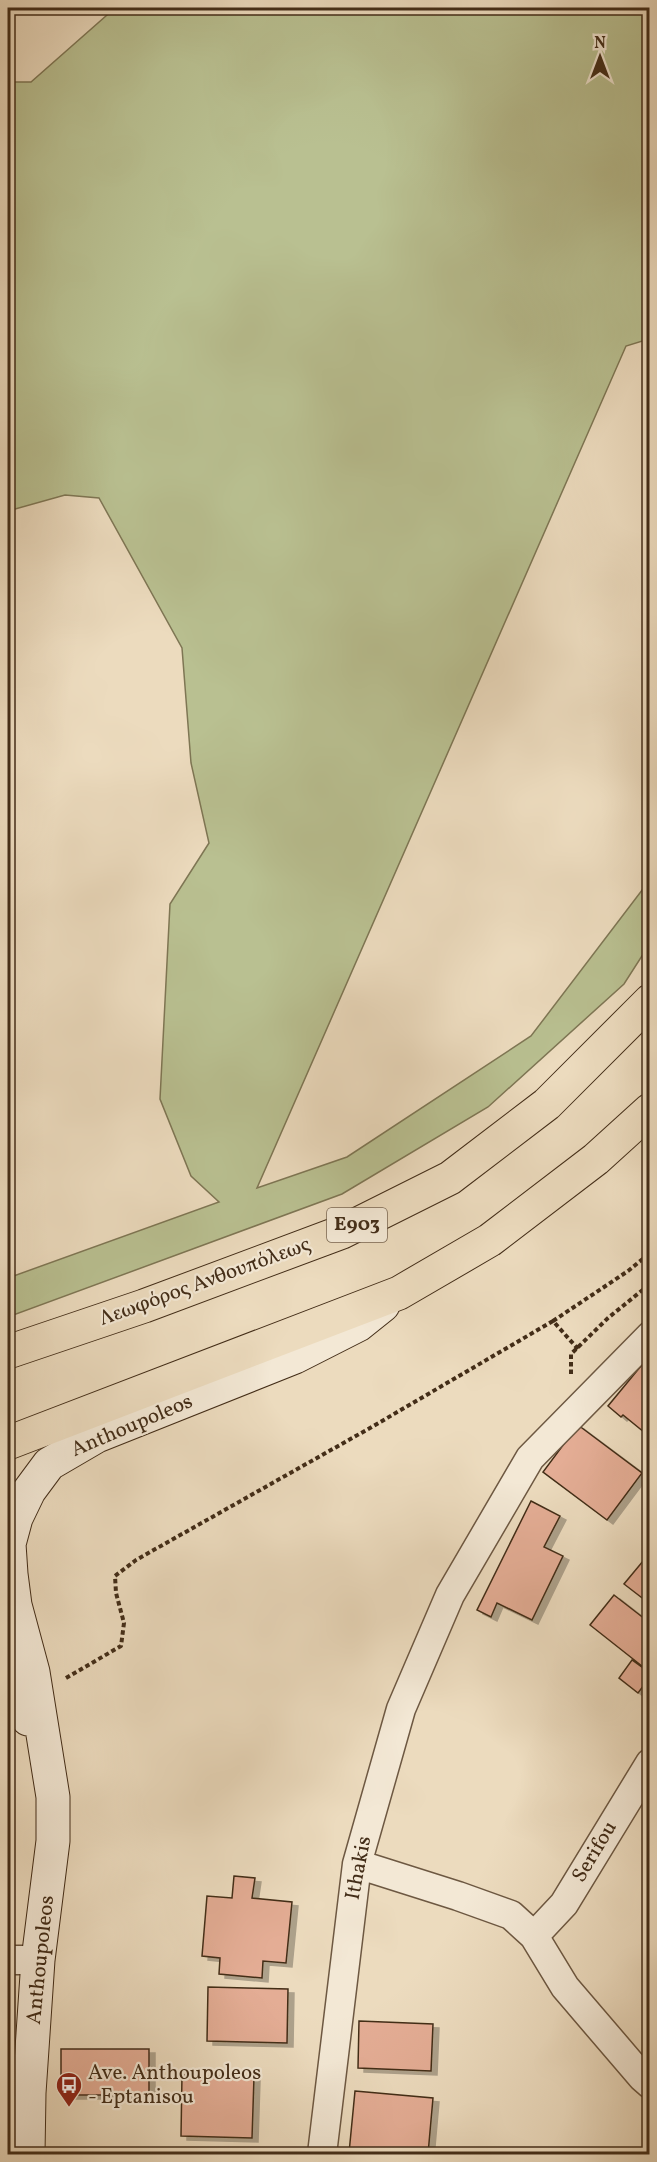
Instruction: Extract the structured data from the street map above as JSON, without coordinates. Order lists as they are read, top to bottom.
{
  "streets": {
    "main road": ["E903", "Λεωφόρος Ανθουπόλεως"],
    "street": ["Anthoupoleos", "Serifou", "Ithakis"]
  },
  "places": {
    "bus stop": ["Ave. Anthoupoleos - Eptanisou"]
  },
  "north": "top"
}
